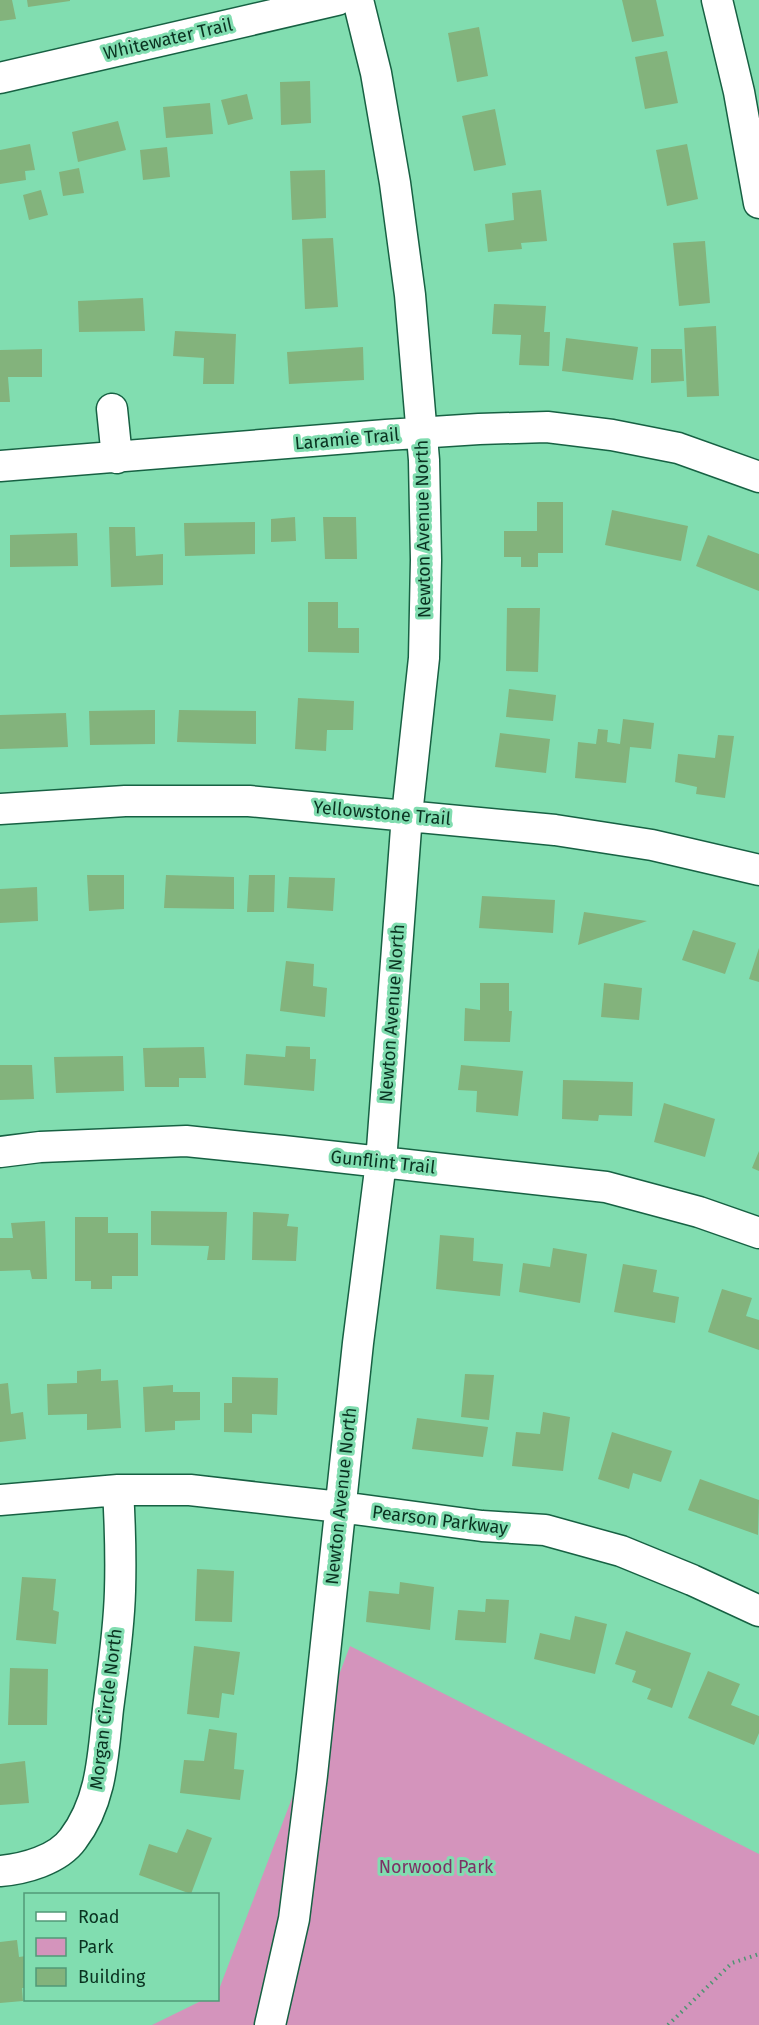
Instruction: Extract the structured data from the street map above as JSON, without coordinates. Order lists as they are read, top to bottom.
{
  "streets": {
    "street": [
      "Whitewater Trail",
      "Laramie Trail",
      "Newton Avenue North",
      "Yellowstone Trail",
      "Gunflint Trail",
      "Pearson Parkway",
      "Morgan Circle North"
    ]
  },
  "crossings": [
    ["Laramie Trail", "Newton Avenue North"],
    ["Newton Avenue North", "Yellowstone Trail"],
    ["Newton Avenue North", "Gunflint Trail"],
    ["Newton Avenue North", "Pearson Parkway"],
    ["Pearson Parkway", "Morgan Circle North"]
  ],
  "parks": ["Norwood Park"],
  "legend": ["Road", "Park", "Building"]
}
